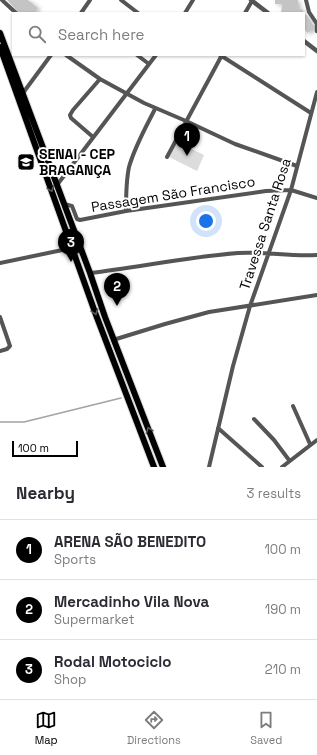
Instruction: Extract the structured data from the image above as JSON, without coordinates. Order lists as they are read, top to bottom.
{
  "streets": {
    "street": ["Passagem São Francisco", "Travessa Santa Rosa"]
  },
  "crossings": [
    ["Passagem São Francisco", "Travessa Santa Rosa"]
  ],
  "places": {
    "school or university": ["SENAI - CEP BRAGANÇA"]
  },
  "scale_bar": "100 m",
  "page": {
    "search": "Search here",
    "pins": ["1", "3", "2"],
    "scale": "100 m",
    "heading": ["Nearby", "3 results"],
    "list": [
      {
        "mark": "1",
        "name": "ARENA SÃO BENEDITO",
        "note": "Sports",
        "value": "100 m"
      },
      {
        "mark": "2",
        "name": "Mercadinho Vila Nova",
        "note": "Supermarket",
        "value": "190 m"
      },
      {
        "mark": "3",
        "name": "Rodal Motociclo",
        "note": "Shop",
        "value": "210 m"
      }
    ],
    "nav": ["Map", "Directions", "Saved"]
  }
}
